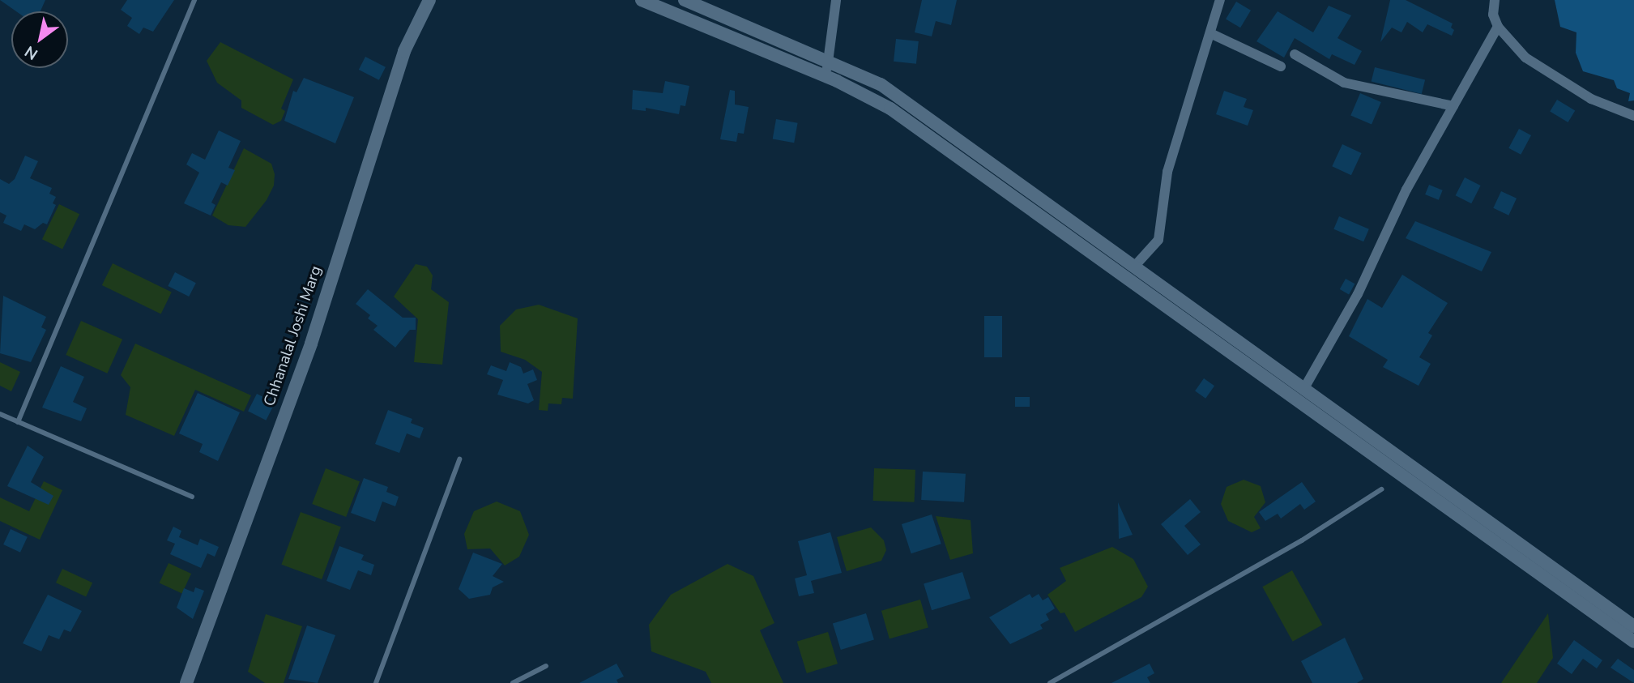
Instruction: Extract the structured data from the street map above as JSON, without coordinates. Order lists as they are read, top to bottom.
{
  "streets": {
    "street": ["Chhanalal Joshi Marg"]
  },
  "north": "bottom left"
}
